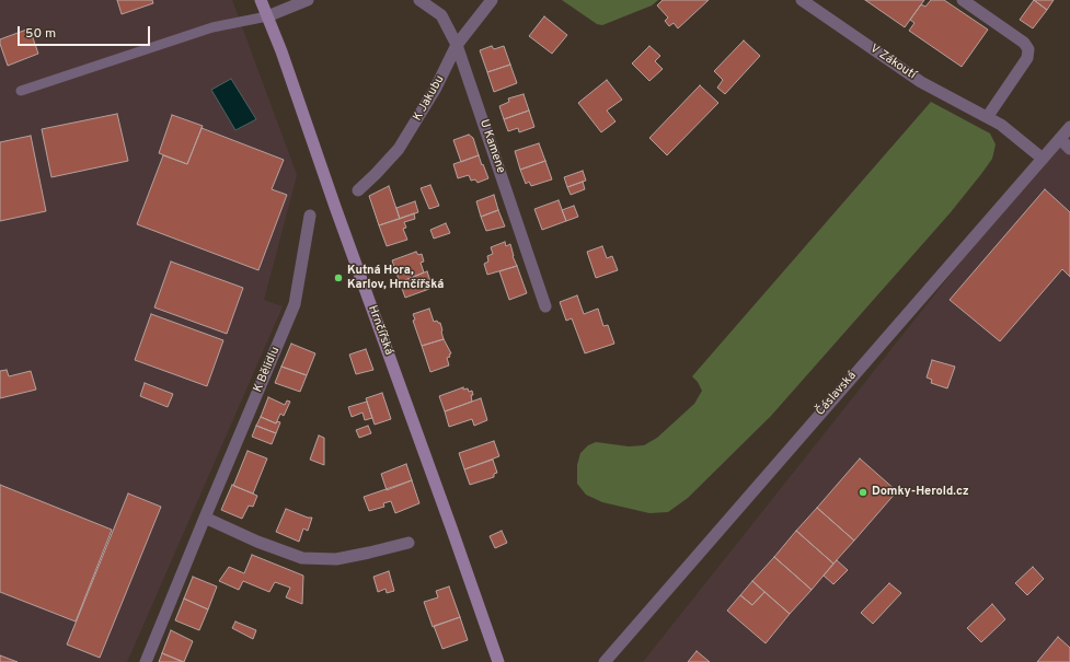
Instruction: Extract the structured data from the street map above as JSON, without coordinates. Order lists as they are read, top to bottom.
{
  "streets": {
    "main road": ["Hrnčířská"],
    "street": [
      "V Zákoutí",
      "K Jakubu",
      "U Kamene",
      "K Bělidlu",
      "Čáslavská"
    ]
  },
  "crossings": [
    ["V Zákoutí", "Čáslavská"],
    ["K Jakubu", "U Kamene"]
  ],
  "places": ["Kutná Hora, Karlov, Hrnčířská", "Domky-Herold.cz"],
  "scale_bar": "50 m"
}
